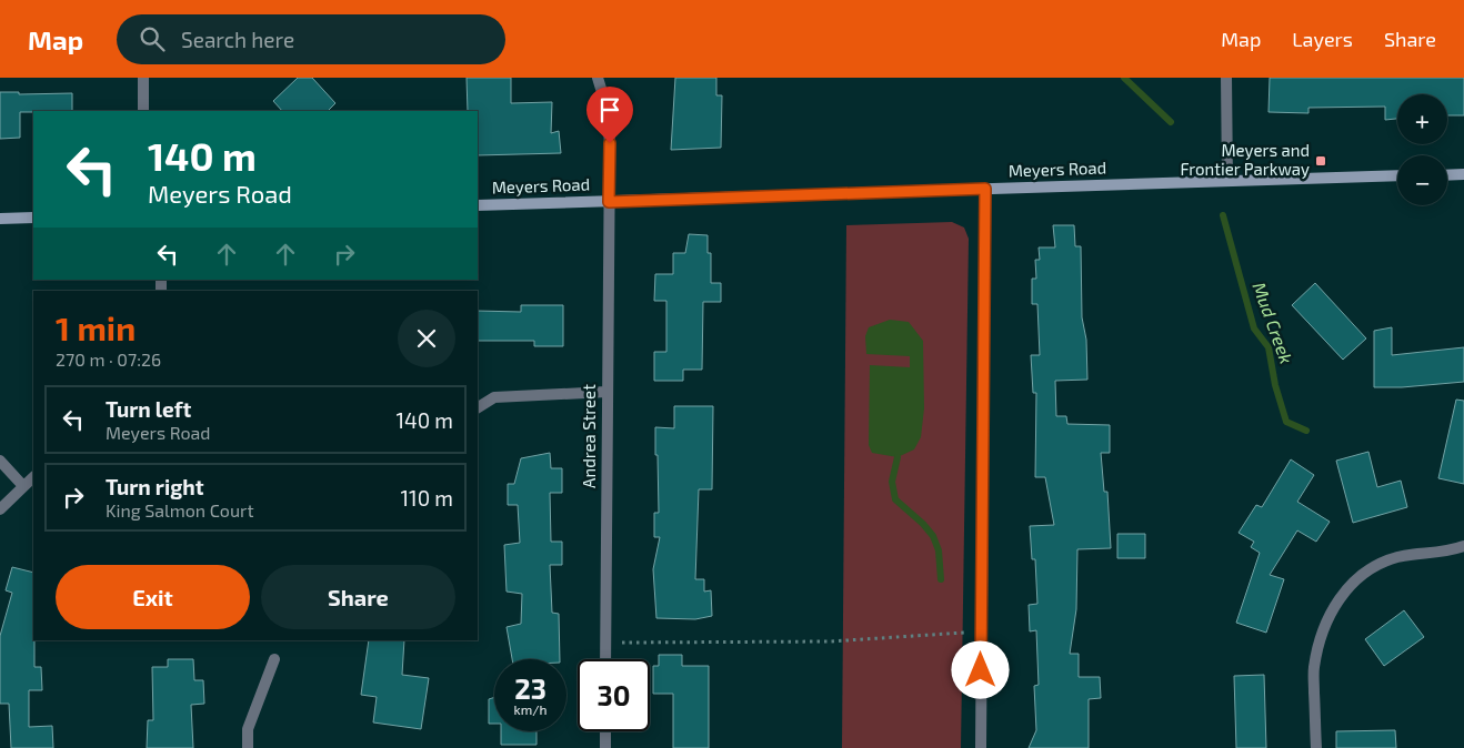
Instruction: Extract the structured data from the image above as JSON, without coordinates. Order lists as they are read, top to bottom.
{
  "streets": {
    "main road": ["Meyers Road"],
    "street": ["Andrea Street"]
  },
  "crossings": [
    ["Meyers Road", "Andrea Street"]
  ],
  "water": ["Mud Creek"],
  "places": {
    "transit": ["Meyers and Frontier Parkway"]
  },
  "page": {
    "header": "Map",
    "search": "Search here",
    "nav": ["Map", "Layers", "Share"],
    "map_buttons": ["+", "−"],
    "turn": ["140 m", "Meyers Road"],
    "heading": ["1 min", "270 m · 07:26"],
    "list": [
      {
        "name": "Turn left",
        "note": "Meyers Road",
        "value": "140 m"
      },
      {
        "name": "Turn right",
        "note": "King Salmon Court",
        "value": "110 m"
      }
    ],
    "buttons": ["Exit", "Share"],
    "speed": "23 km/h",
    "limit": "30"
  }
}
